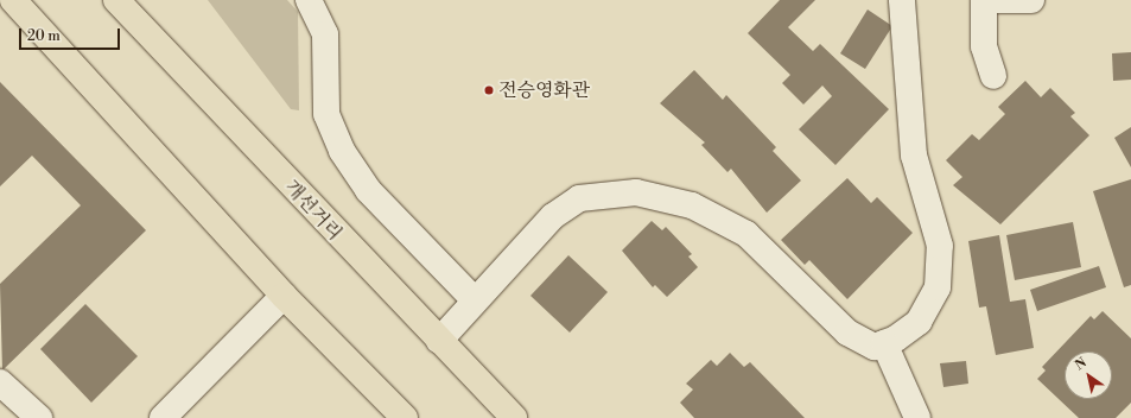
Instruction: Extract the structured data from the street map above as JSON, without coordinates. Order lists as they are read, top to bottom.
{
  "streets": {
    "main road": ["개선거리"]
  },
  "places": ["전승영화관"],
  "scale_bar": "20 m",
  "north": "top left"
}
